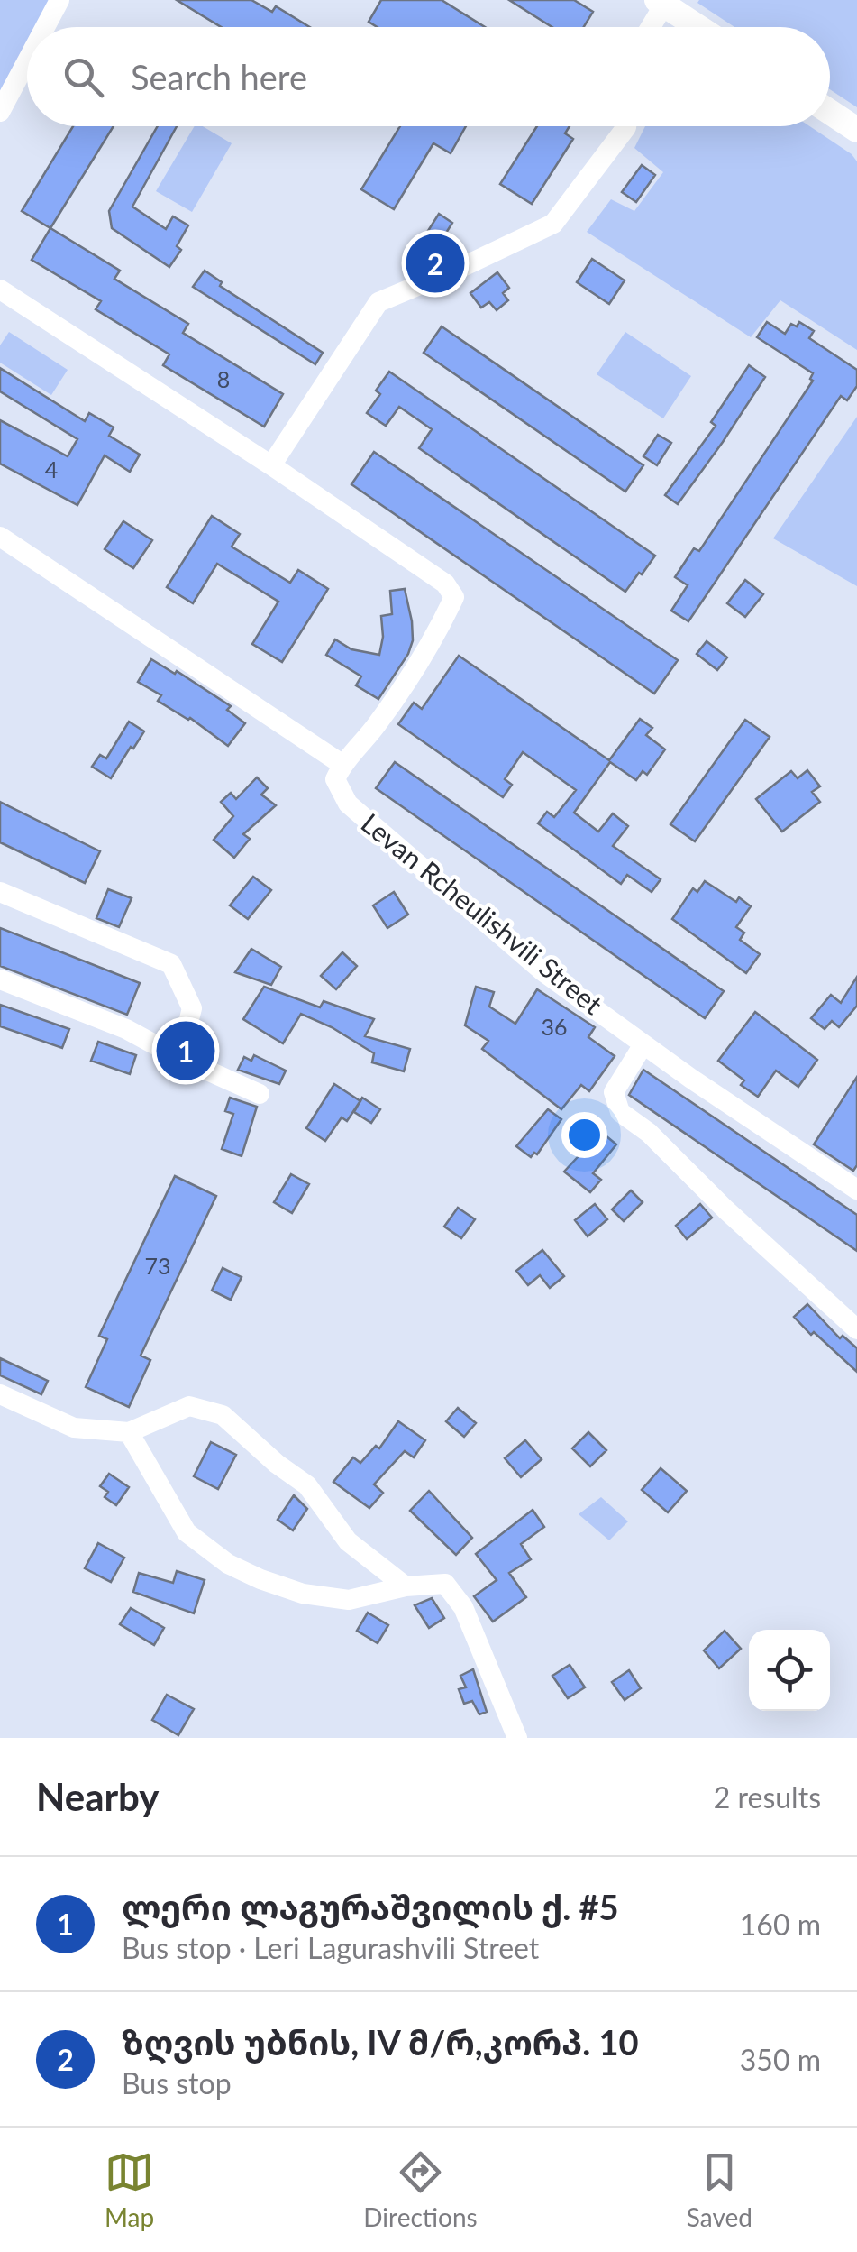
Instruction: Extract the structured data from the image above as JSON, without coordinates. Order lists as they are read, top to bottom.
{
  "streets": {
    "street": ["Levan Rcheulishvili Street"]
  },
  "house_numbers": [
    "8",
    "4",
    "36",
    "73"
  ],
  "page": {
    "search": "Search here",
    "pins": ["2", "1"],
    "heading": ["Nearby", "2 results"],
    "list": [
      {
        "mark": "1",
        "name": "ლერი ლაგურაშვილის ქ. #5",
        "note": "Bus stop · Leri Lagurashvili Street",
        "value": "160 m"
      },
      {
        "mark": "2",
        "name": "ზღვის უბნის, IV მ/რ,კორპ. 10",
        "note": "Bus stop",
        "value": "350 m"
      }
    ],
    "nav": ["Map", "Directions", "Saved"]
  }
}
